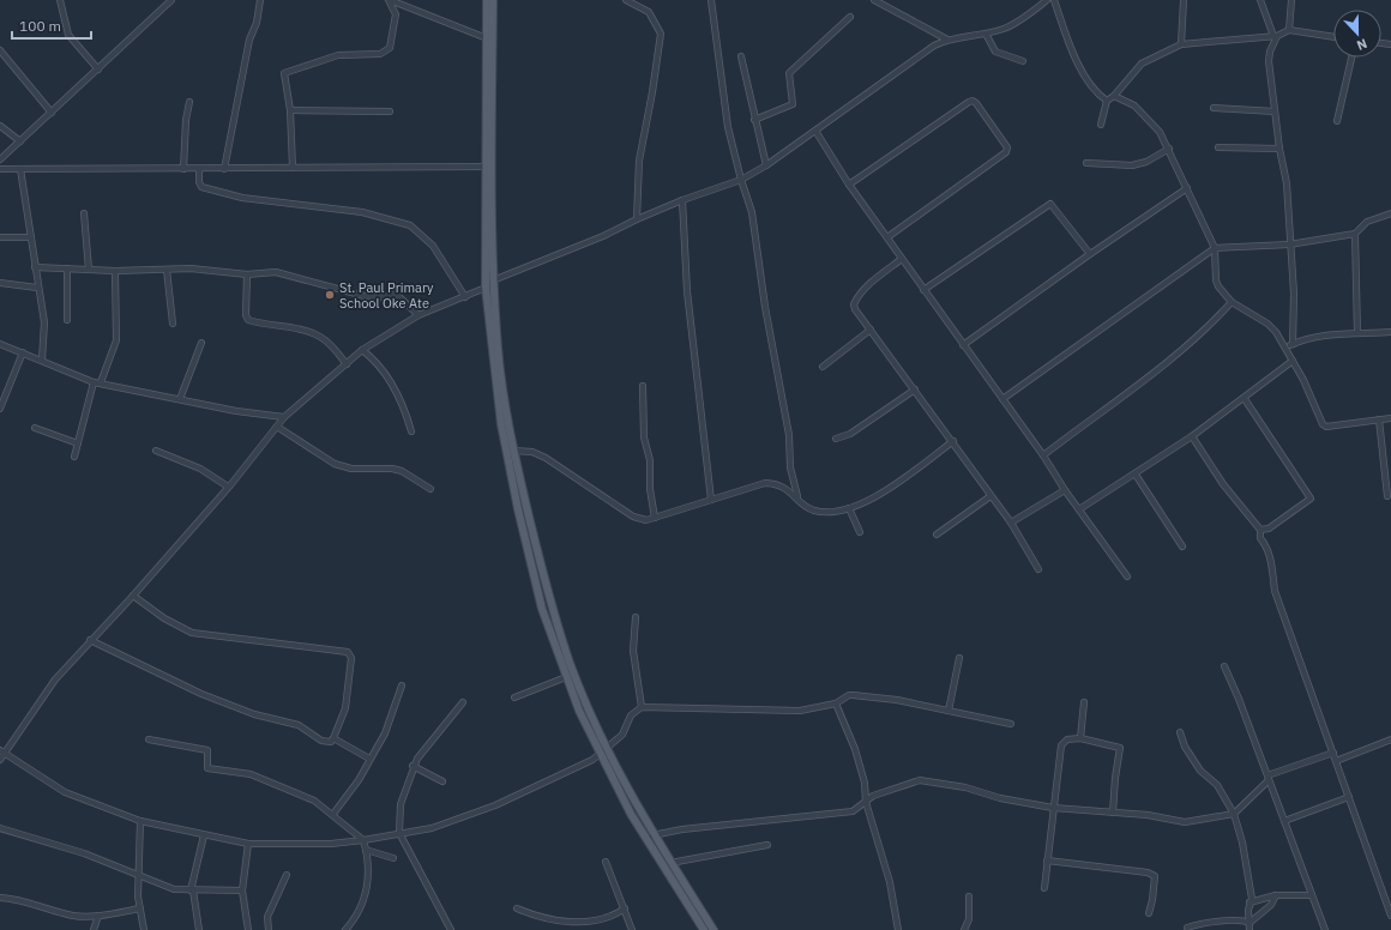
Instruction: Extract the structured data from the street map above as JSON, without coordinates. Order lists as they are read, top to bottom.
{
  "places": ["St. Paul Primary School Oke Ate"],
  "scale_bar": "100 m",
  "north": "bottom"
}
